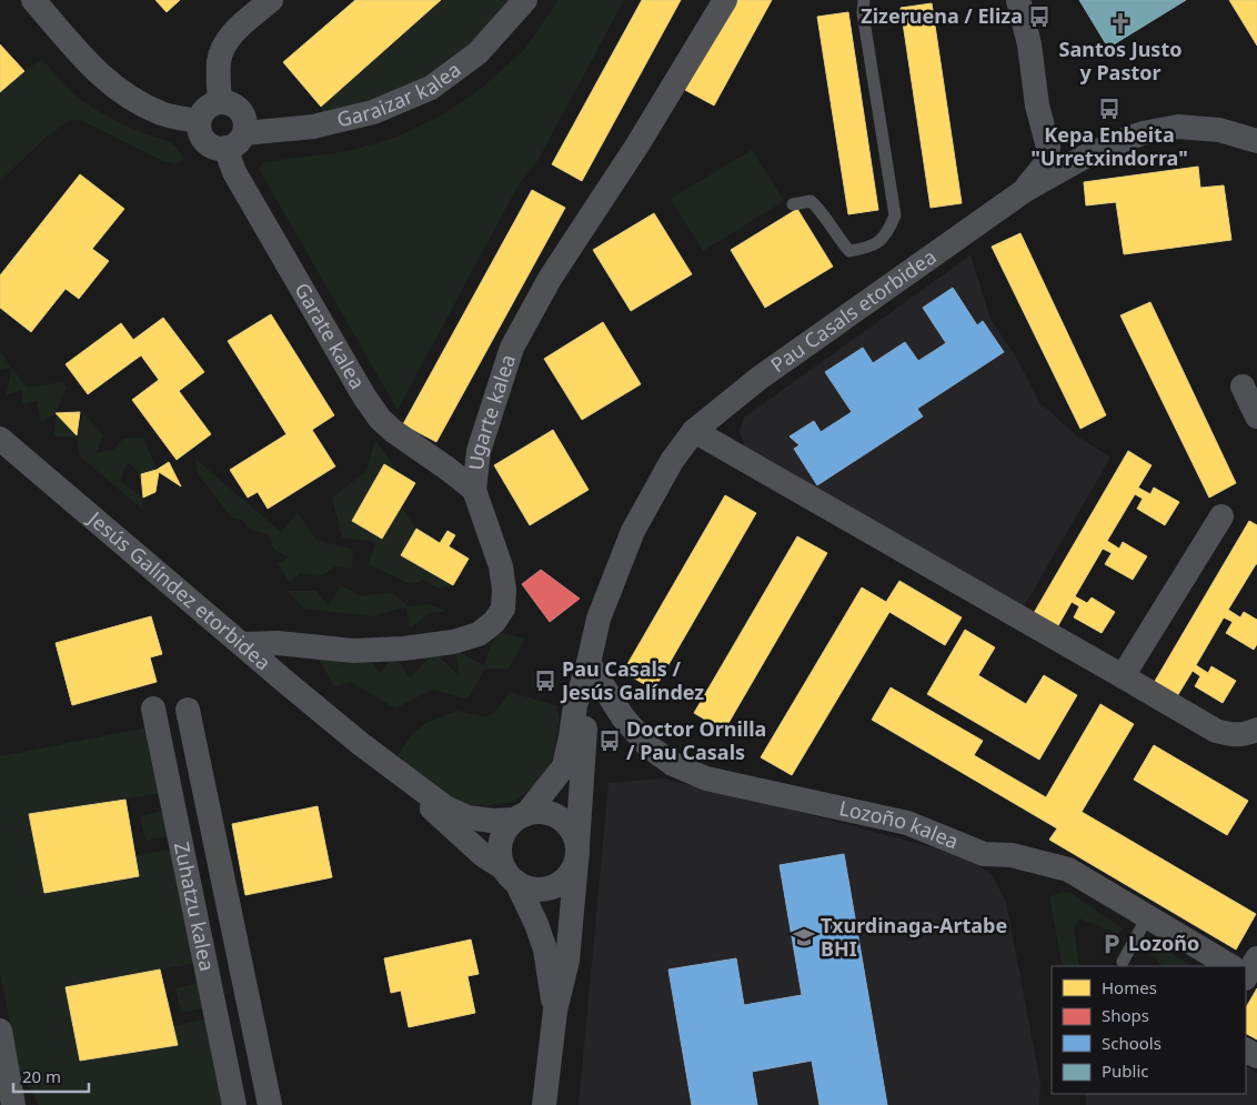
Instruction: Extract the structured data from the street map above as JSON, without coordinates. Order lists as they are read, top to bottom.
{
  "streets": {
    "street": [
      "Garaizar kalea",
      "Pau Casals etorbidea",
      "Garate kalea",
      "Ugarte kalea",
      "Jesús Galíndez etorbidea",
      "Lozoño kalea",
      "Zuhatzu kalea"
    ]
  },
  "crossings": [
    ["Garaizar kalea", "Garate kalea"],
    ["Pau Casals etorbidea", "Jesús Galíndez etorbidea"],
    ["Pau Casals etorbidea", "Lozoño kalea"],
    ["Garate kalea", "Ugarte kalea"],
    ["Ugarte kalea", "Jesús Galíndez etorbidea"]
  ],
  "places": {
    "bus stop": [
      "Zizeruena / Eliza",
      "Kepa Enbeita \"Urretxindorra\"",
      "Pau Casals / Jesús Galíndez",
      "Doctor Ornilla / Pau Casals"
    ],
    "church": ["Santos Justo y Pastor"],
    "school or university": ["Txurdinaga-Artabe BHI"],
    "parking": ["Lozoño"]
  },
  "legend": [
    "Homes",
    "Shops",
    "Schools",
    "Public"
  ],
  "scale_bar": "20 m"
}
